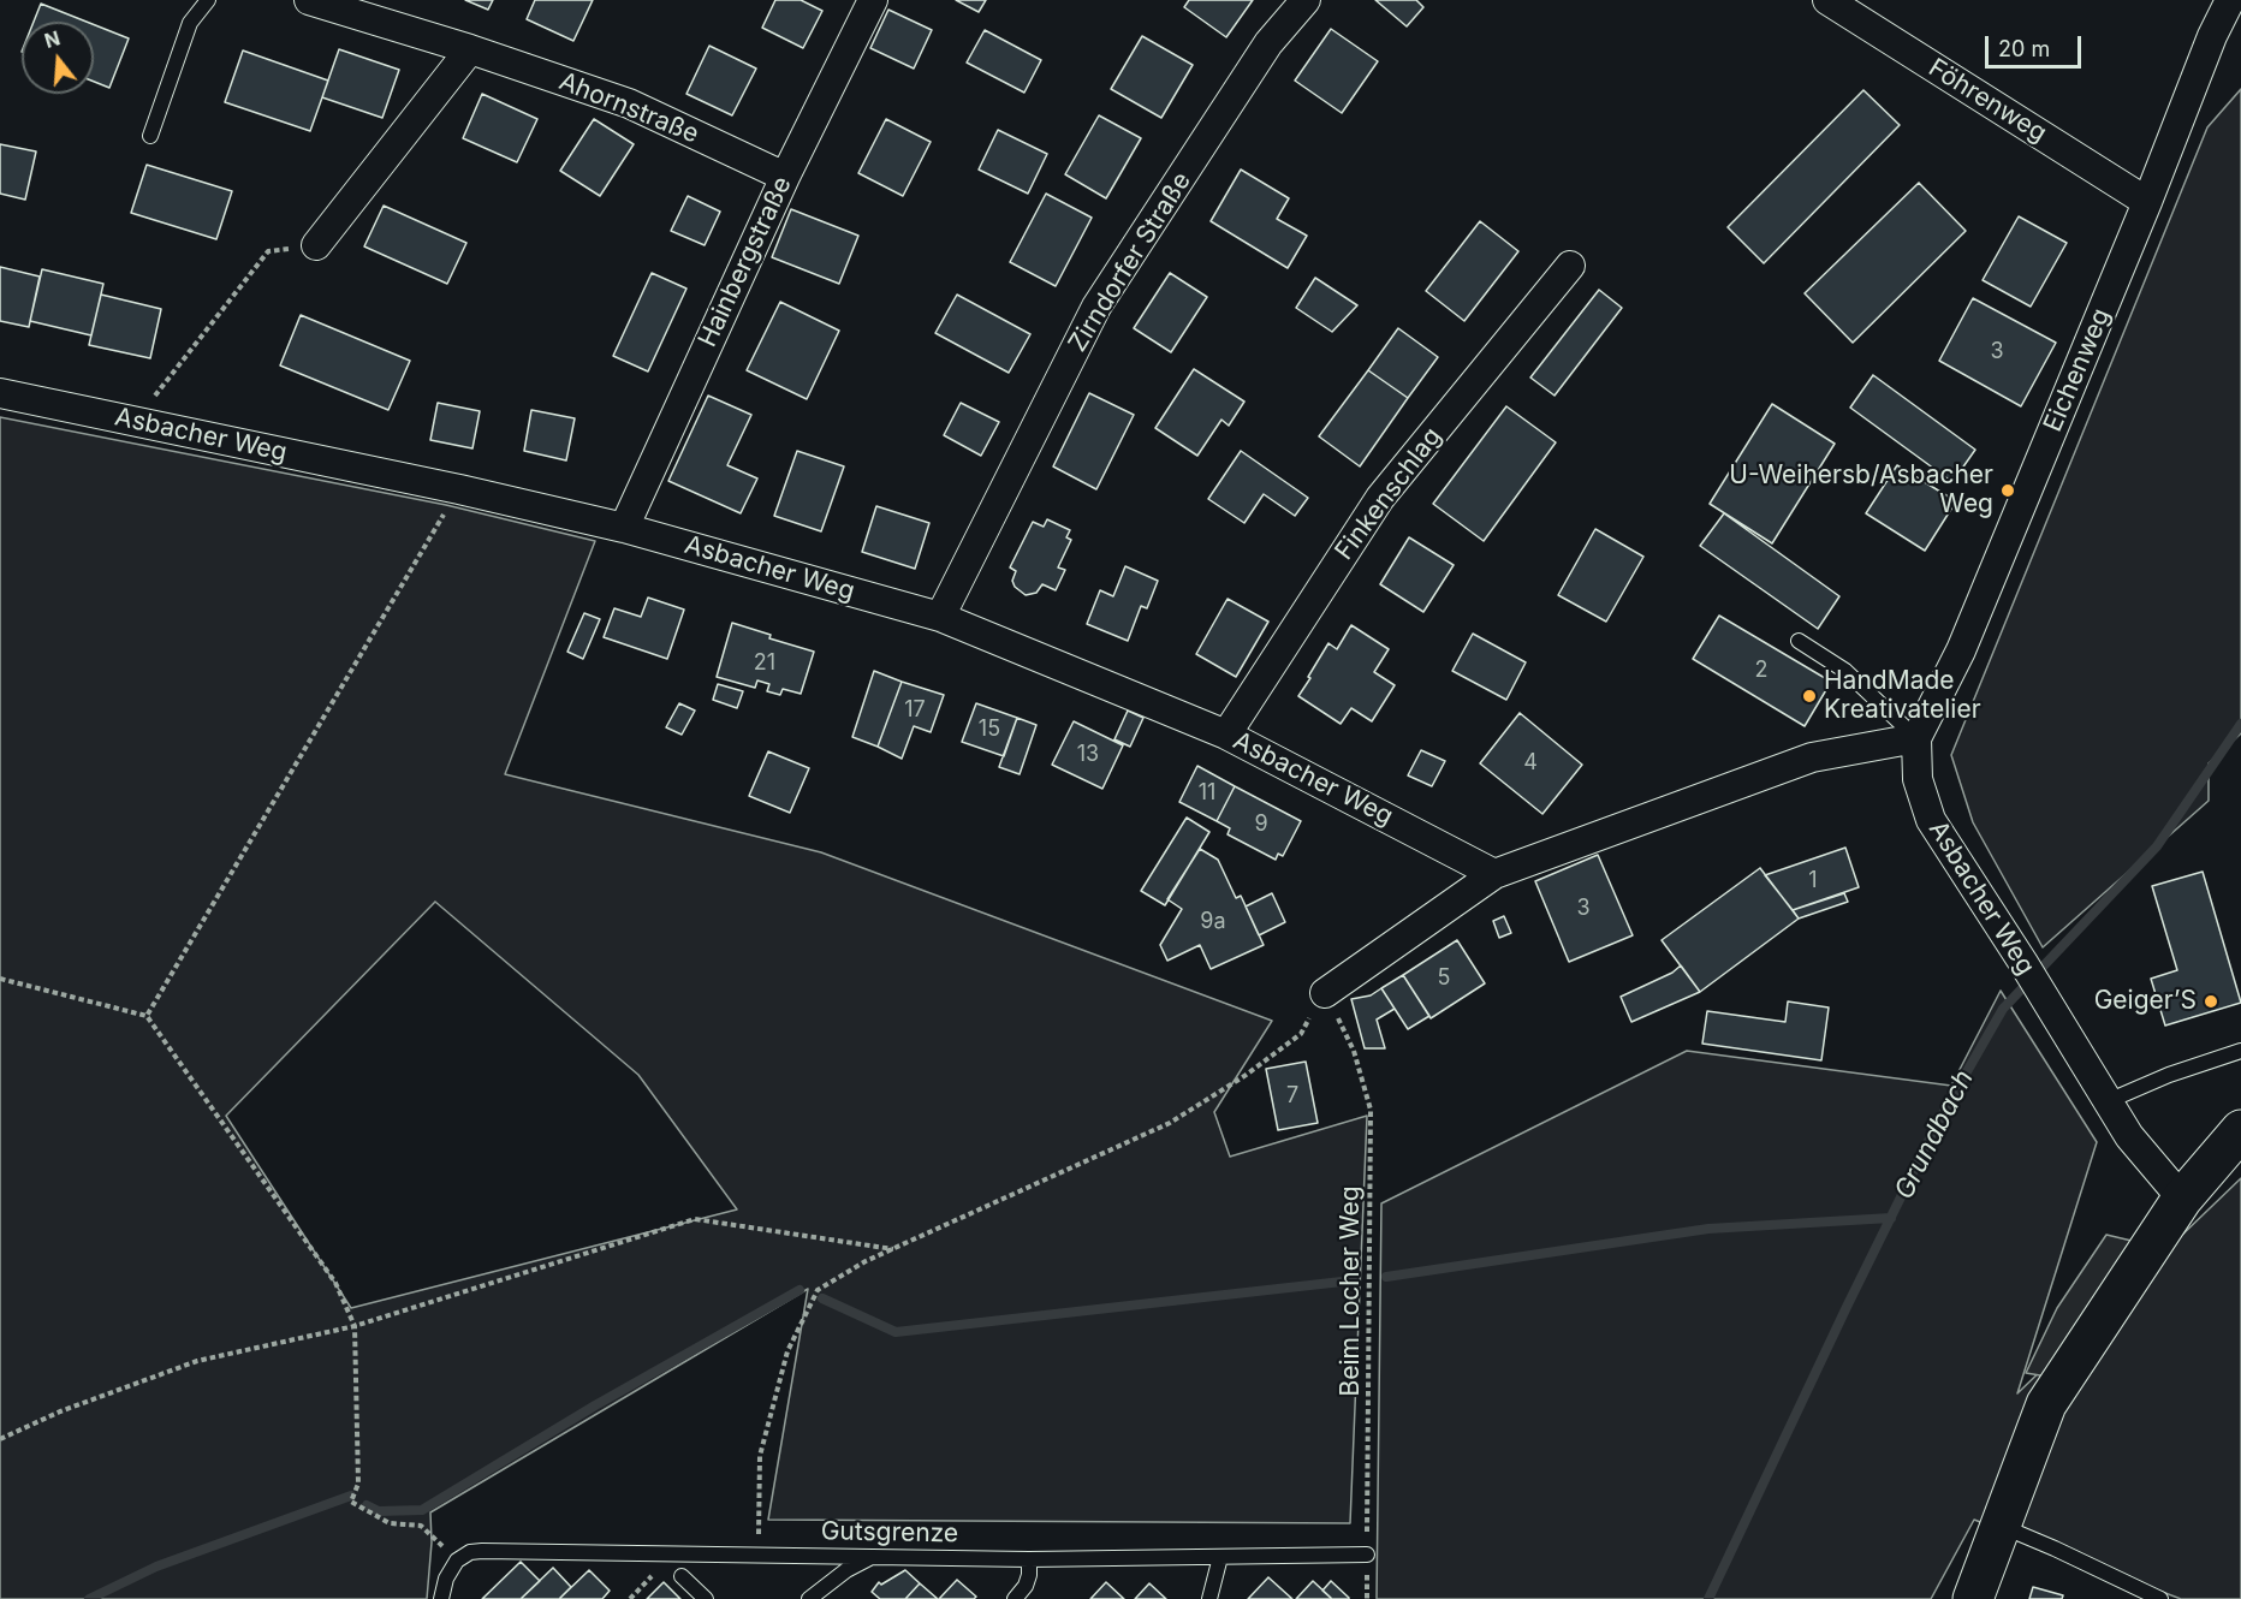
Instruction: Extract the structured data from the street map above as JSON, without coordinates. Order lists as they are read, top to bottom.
{
  "streets": {
    "street": [
      "Föhrenweg",
      "Ahornstraße",
      "Hainbergstraße",
      "Zirndorfer Straße",
      "Eichenweg",
      "Asbacher Weg",
      "Finkenschlag"
    ],
    "lane": ["Gutsgrenze"],
    "path": ["Beim Locher Weg"]
  },
  "crossings": [
    ["Föhrenweg", "Eichenweg"],
    ["Ahornstraße", "Hainbergstraße"],
    ["Hainbergstraße", "Asbacher Weg"],
    ["Zirndorfer Straße", "Asbacher Weg"],
    ["Eichenweg", "Asbacher Weg"],
    ["Asbacher Weg", "Finkenschlag"],
    ["Beim Locher Weg", "Gutsgrenze"]
  ],
  "water": ["Grundbach"],
  "places": ["U-Weihersb/Asbacher Weg", "HandMade Kreativatelier", "Geiger’S"],
  "house_numbers": [
    "3",
    "21",
    "2",
    "17",
    "15",
    "13",
    "4",
    "11",
    "9",
    "1",
    "3",
    "9a",
    "5",
    "7"
  ],
  "scale_bar": "20 m",
  "north": "top"
}
